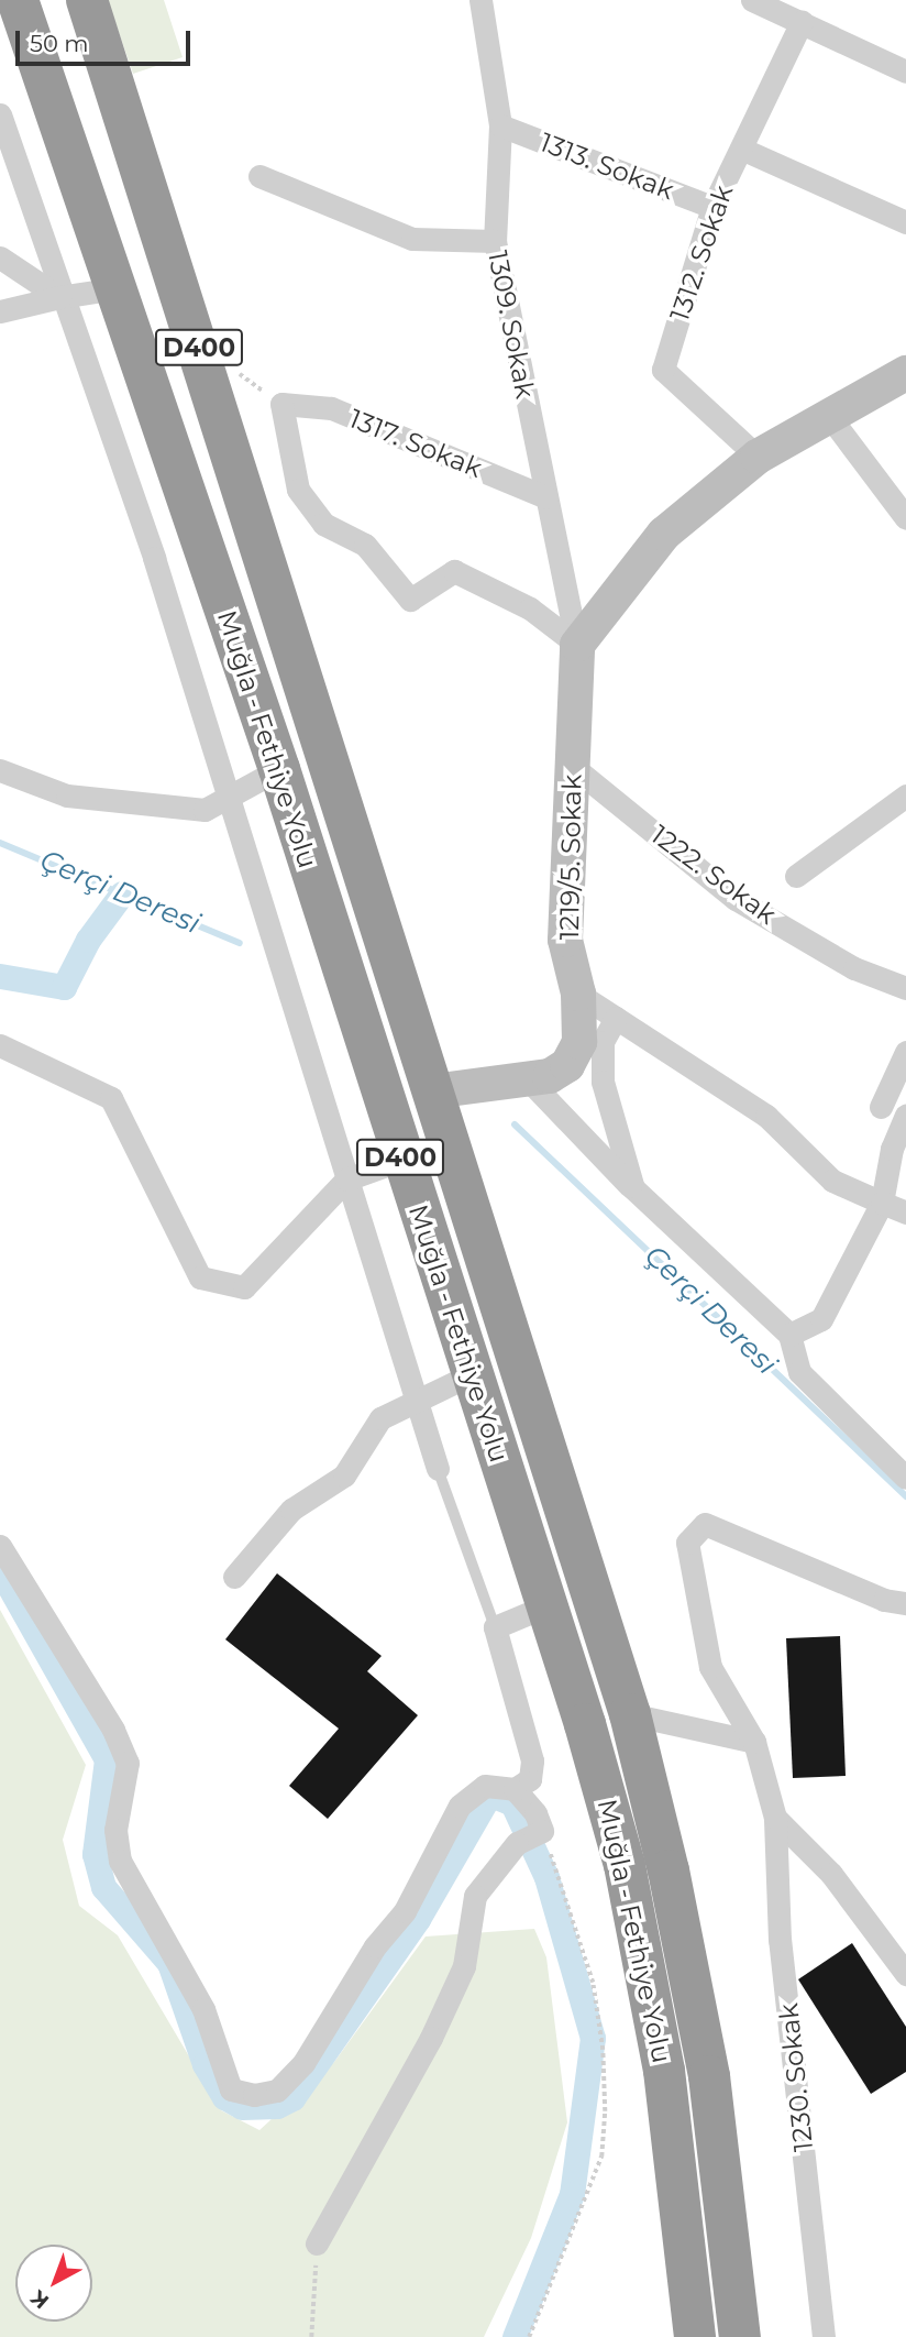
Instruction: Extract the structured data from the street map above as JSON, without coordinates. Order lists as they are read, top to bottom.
{
  "streets": {
    "highway": ["D400", "Muğla - Fethiye Yolu"],
    "street": [
      "1313. Sokak",
      "1312. Sokak",
      "1309. Sokak",
      "1317. Sokak",
      "1219/5. Sokak",
      "1222. Sokak",
      "1230. Sokak"
    ]
  },
  "crossings": [
    ["1313. Sokak", "1312. Sokak"],
    ["1313. Sokak", "1309. Sokak"],
    ["1309. Sokak", "1317. Sokak"],
    ["1309. Sokak", "1219/5. Sokak"],
    ["1317. Sokak", "1219/5. Sokak"],
    ["Muğla - Fethiye Yolu", "1219/5. Sokak"],
    ["1219/5. Sokak", "1222. Sokak"]
  ],
  "water": ["Çerçi Deresi"],
  "scale_bar": "50 m",
  "north": "bottom left"
}
